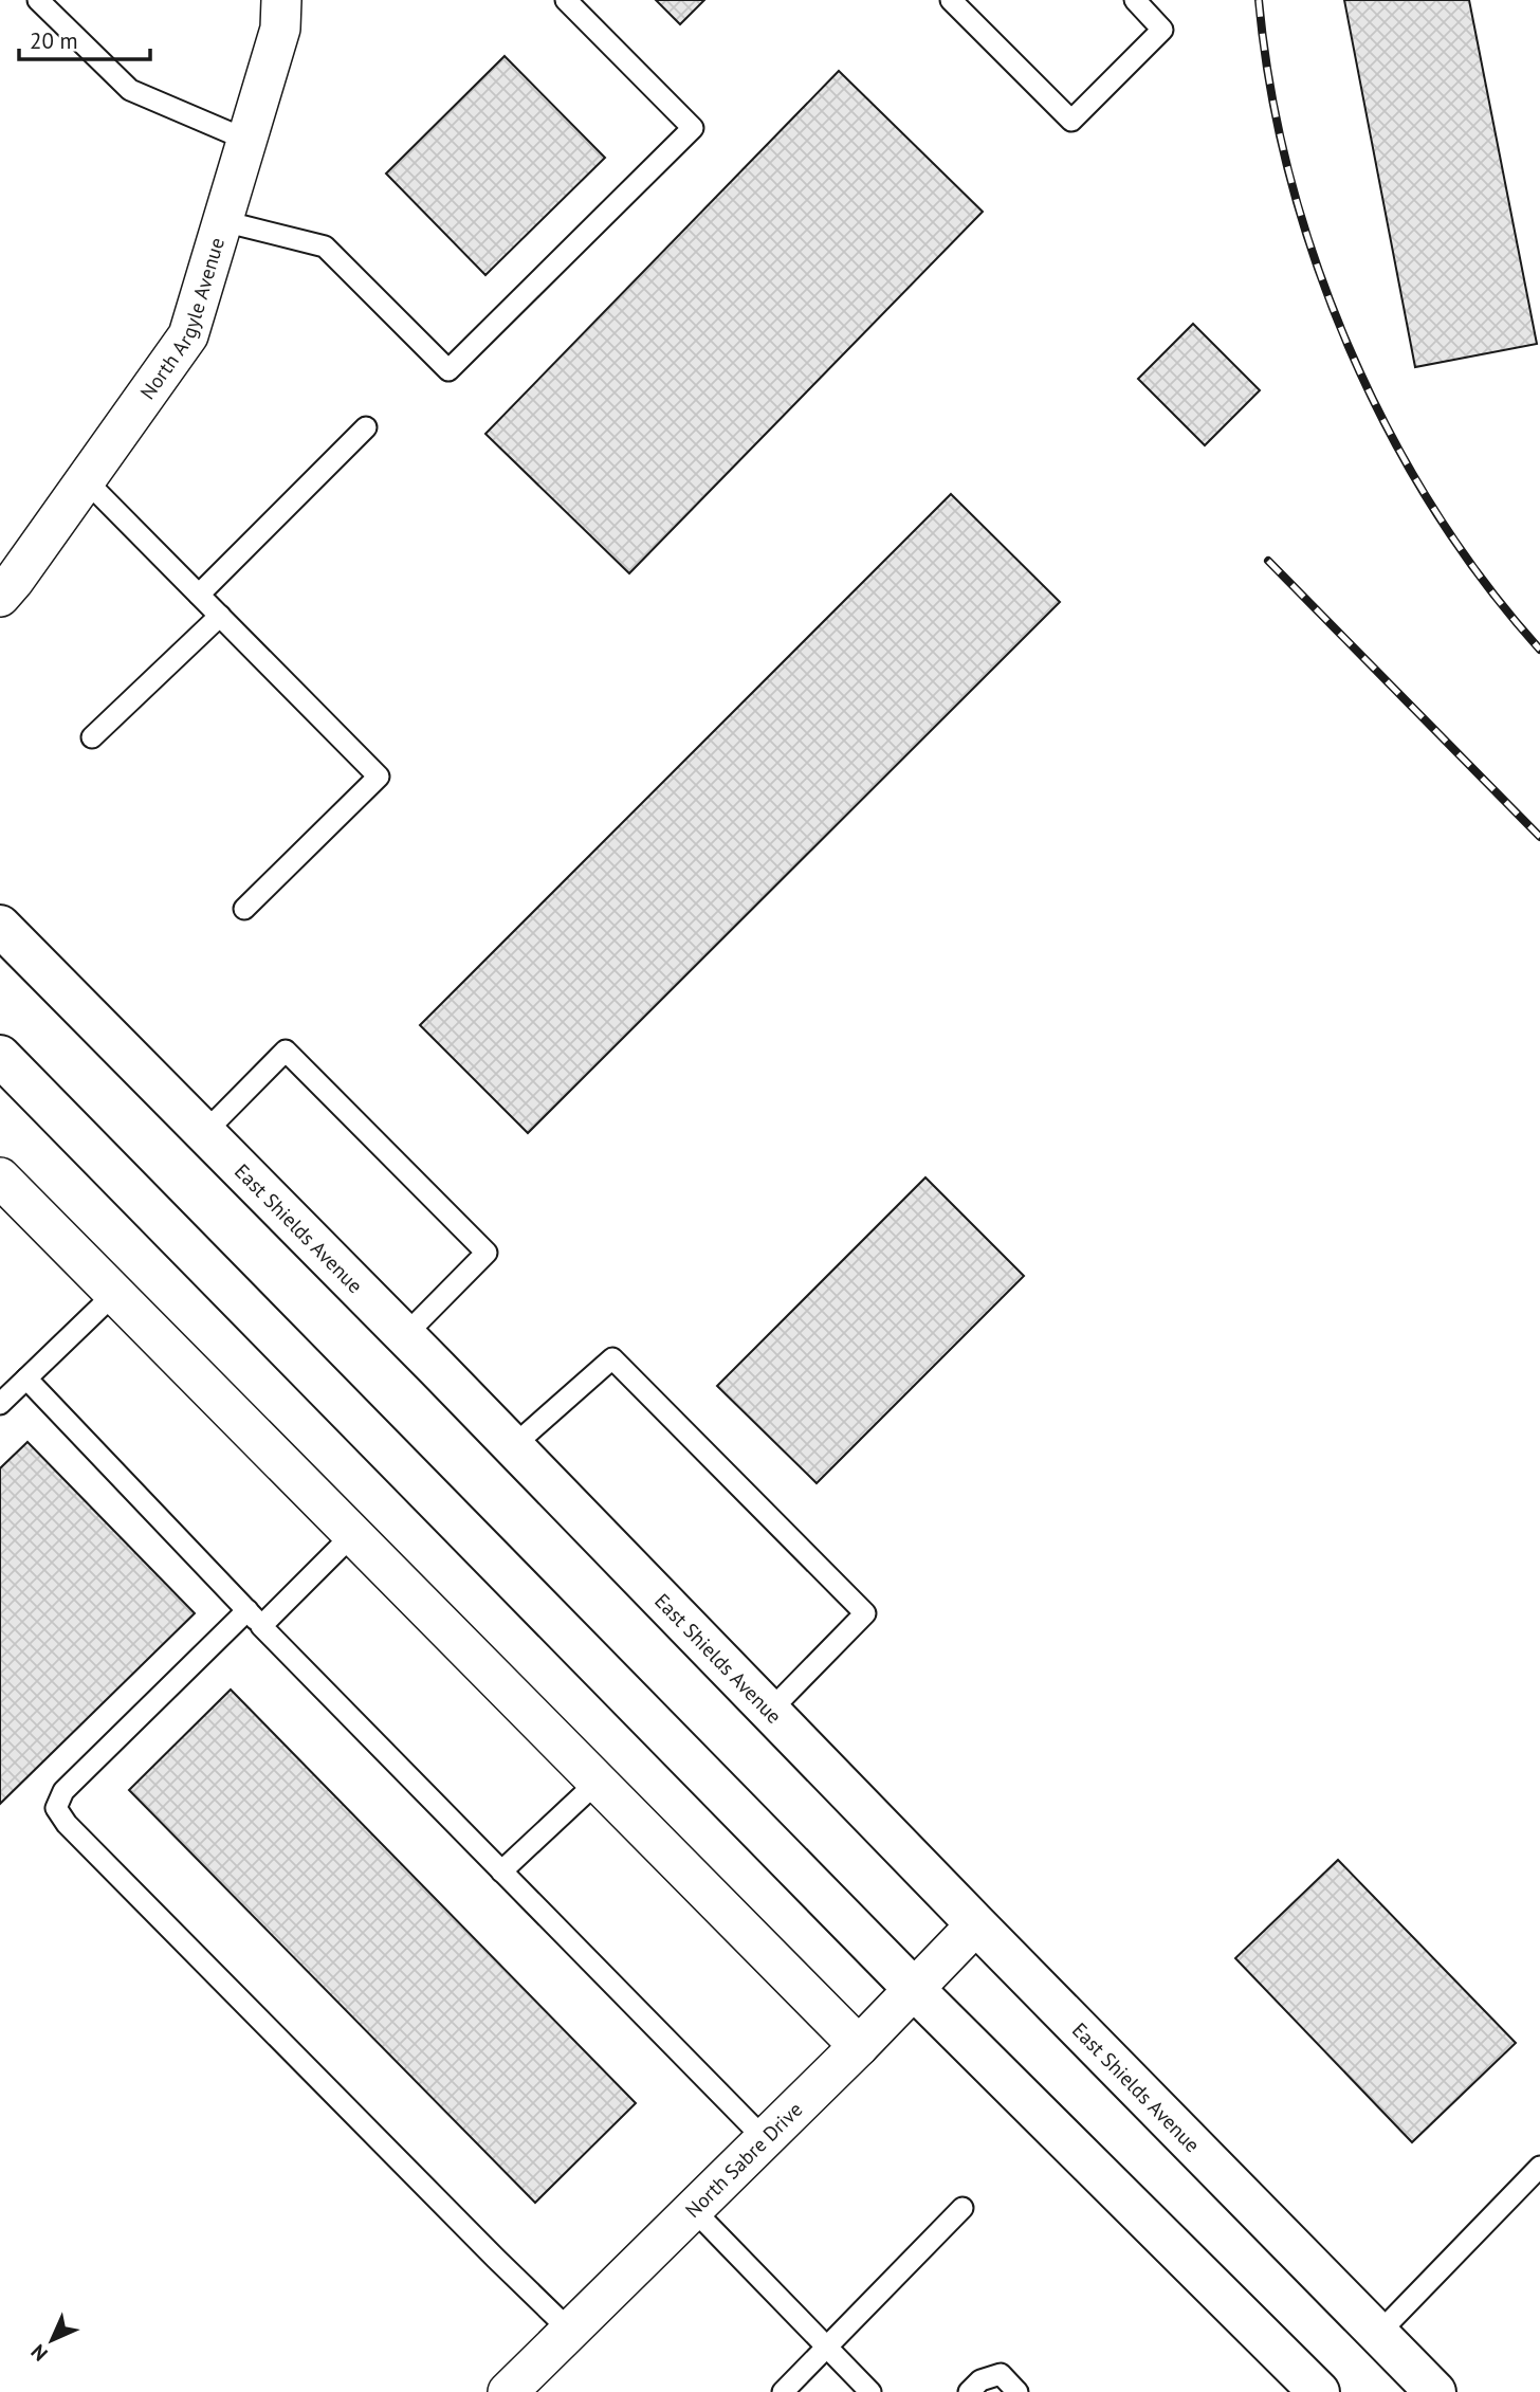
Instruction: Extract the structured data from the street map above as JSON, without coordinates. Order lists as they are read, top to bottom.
{
  "streets": {
    "main road": ["East Shields Avenue"],
    "street": ["North Argyle Avenue", "North Sabre Drive"]
  },
  "crossings": [
    ["East Shields Avenue", "North Sabre Drive"]
  ],
  "scale_bar": "20 m",
  "north": "bottom left"
}
